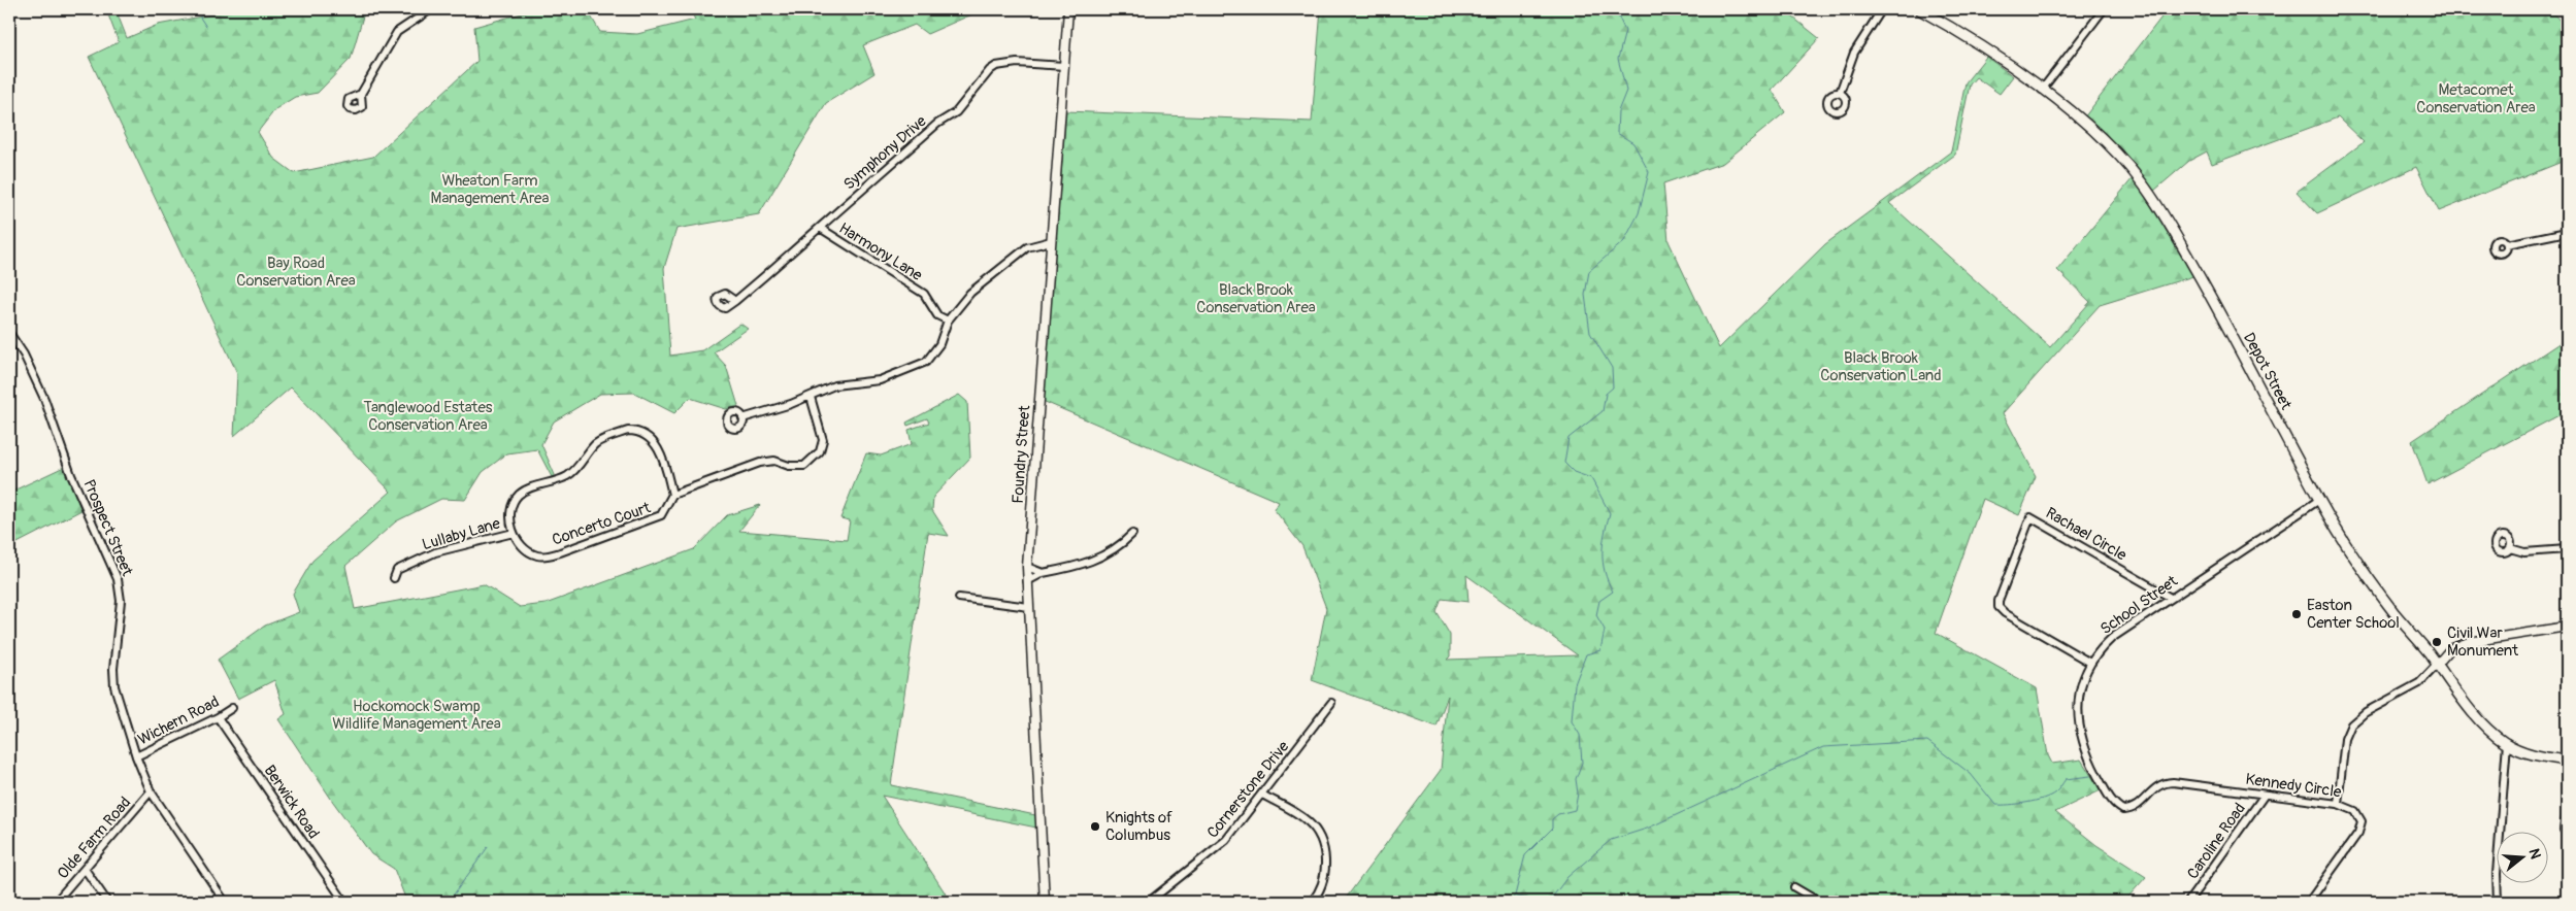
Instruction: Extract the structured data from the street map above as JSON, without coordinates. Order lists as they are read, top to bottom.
{
  "streets": {
    "highway": ["Depot Street"],
    "main road": ["Foundry Street"],
    "street": [
      "Symphony Drive",
      "Harmony Lane",
      "Concerto Court",
      "Prospect Street",
      "Lullaby Lane",
      "Rachael Circle",
      "School Street",
      "Wichern Road",
      "Kennedy Circle",
      "Cornerstone Drive",
      "Berwick Road",
      "Olde Farm Road",
      "Caroline Road"
    ]
  },
  "crossings": [
    ["Symphony Drive", "Harmony Lane"],
    ["Symphony Drive", "Foundry Street"],
    ["Depot Street", "School Street"],
    ["Concerto Court", "Lullaby Lane"],
    ["Prospect Street", "Wichern Road"],
    ["Prospect Street", "Olde Farm Road"],
    ["Rachael Circle", "School Street"],
    ["School Street", "Kennedy Circle"],
    ["Wichern Road", "Berwick Road"],
    ["Kennedy Circle", "Caroline Road"]
  ],
  "parks": [
    "Metacomet Conservation Area",
    "Wheaton Farm Management Area",
    "Bay Road Conservation Area",
    "Black Brook Conservation Area",
    "Black Brook Conservation Land",
    "Tanglewood Estates Conservation Area",
    "Hockomock Swamp Wildlife Management Area"
  ],
  "places": ["Easton Center School", "Civil War Monument", "Knights of Columbus"],
  "north": "right"
}
